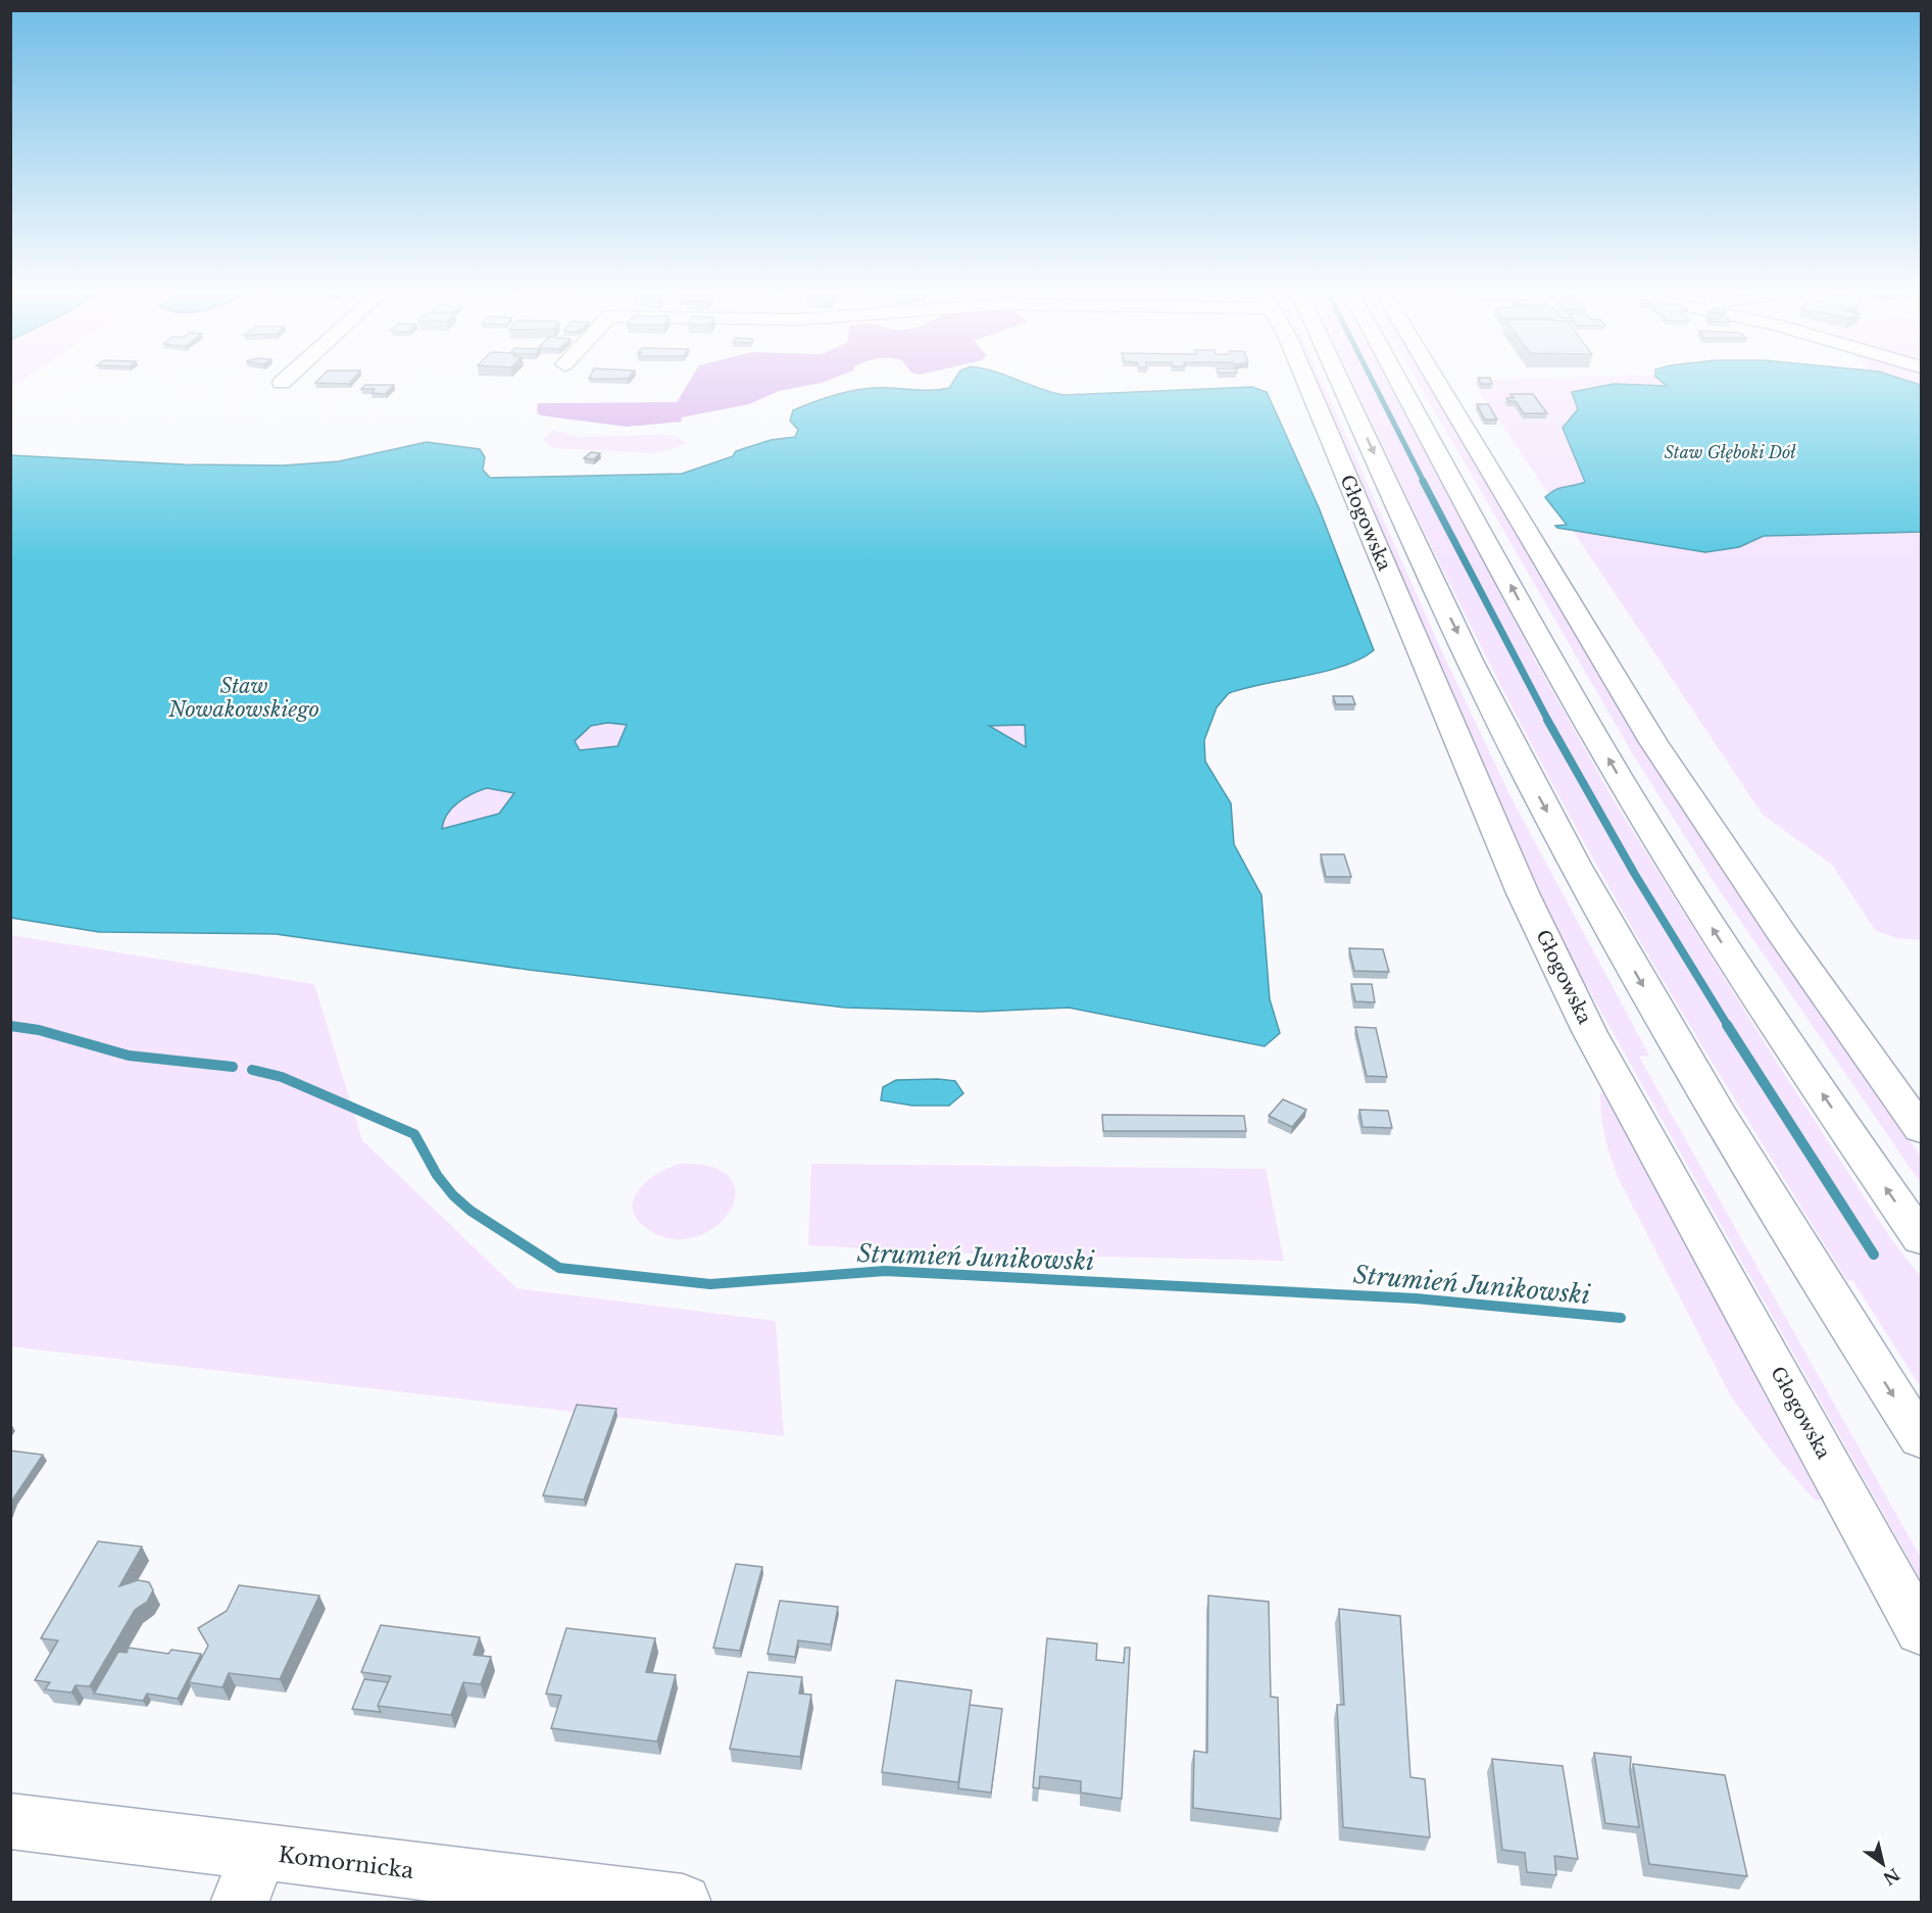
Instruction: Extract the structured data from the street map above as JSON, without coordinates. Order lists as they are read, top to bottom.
{
  "streets": {
    "street": ["Głogowska", "Komornicka"]
  },
  "water": ["Staw Głęboki Dół", "Staw Nowakowskiego", "Strumień Junikowski"],
  "north": "bottom right"
}
